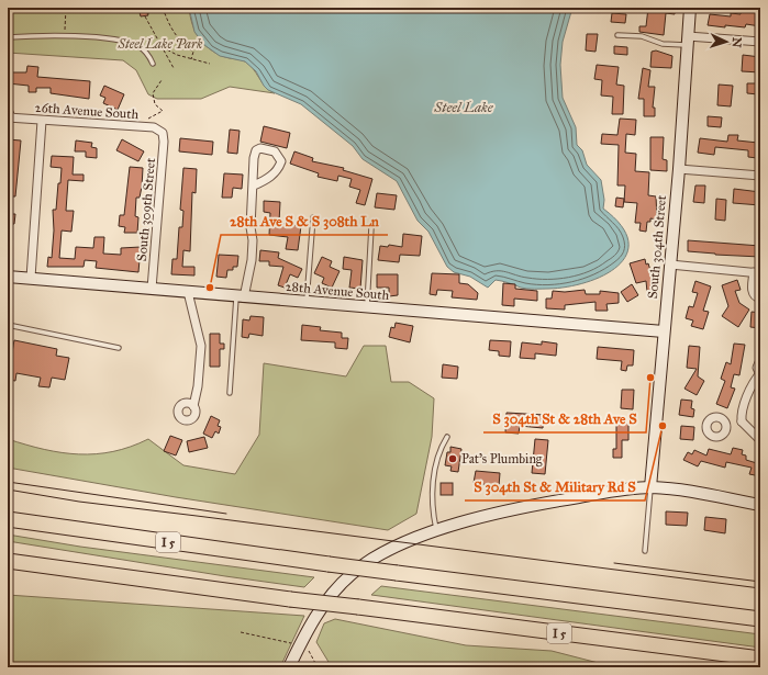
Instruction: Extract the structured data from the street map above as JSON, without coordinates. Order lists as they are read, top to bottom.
{
  "streets": {
    "highway": ["I 5"],
    "street": [
      "26th Avenue South",
      "South 309th Street",
      "South 304th Street",
      "28th Avenue South"
    ]
  },
  "crossings": [
    ["26th Avenue South", "South 309th Street"],
    ["South 309th Street", "28th Avenue South"],
    ["South 304th Street", "28th Avenue South"]
  ],
  "water": ["Steel Lake"],
  "parks": ["Steel Lake Park"],
  "places": [
    "28th Ave S & S 308th Ln",
    "S 304th St & 28th Ave S",
    "S 304th St & Military Rd S",
    "Pat's Plumbing"
  ],
  "north": "right"
}
